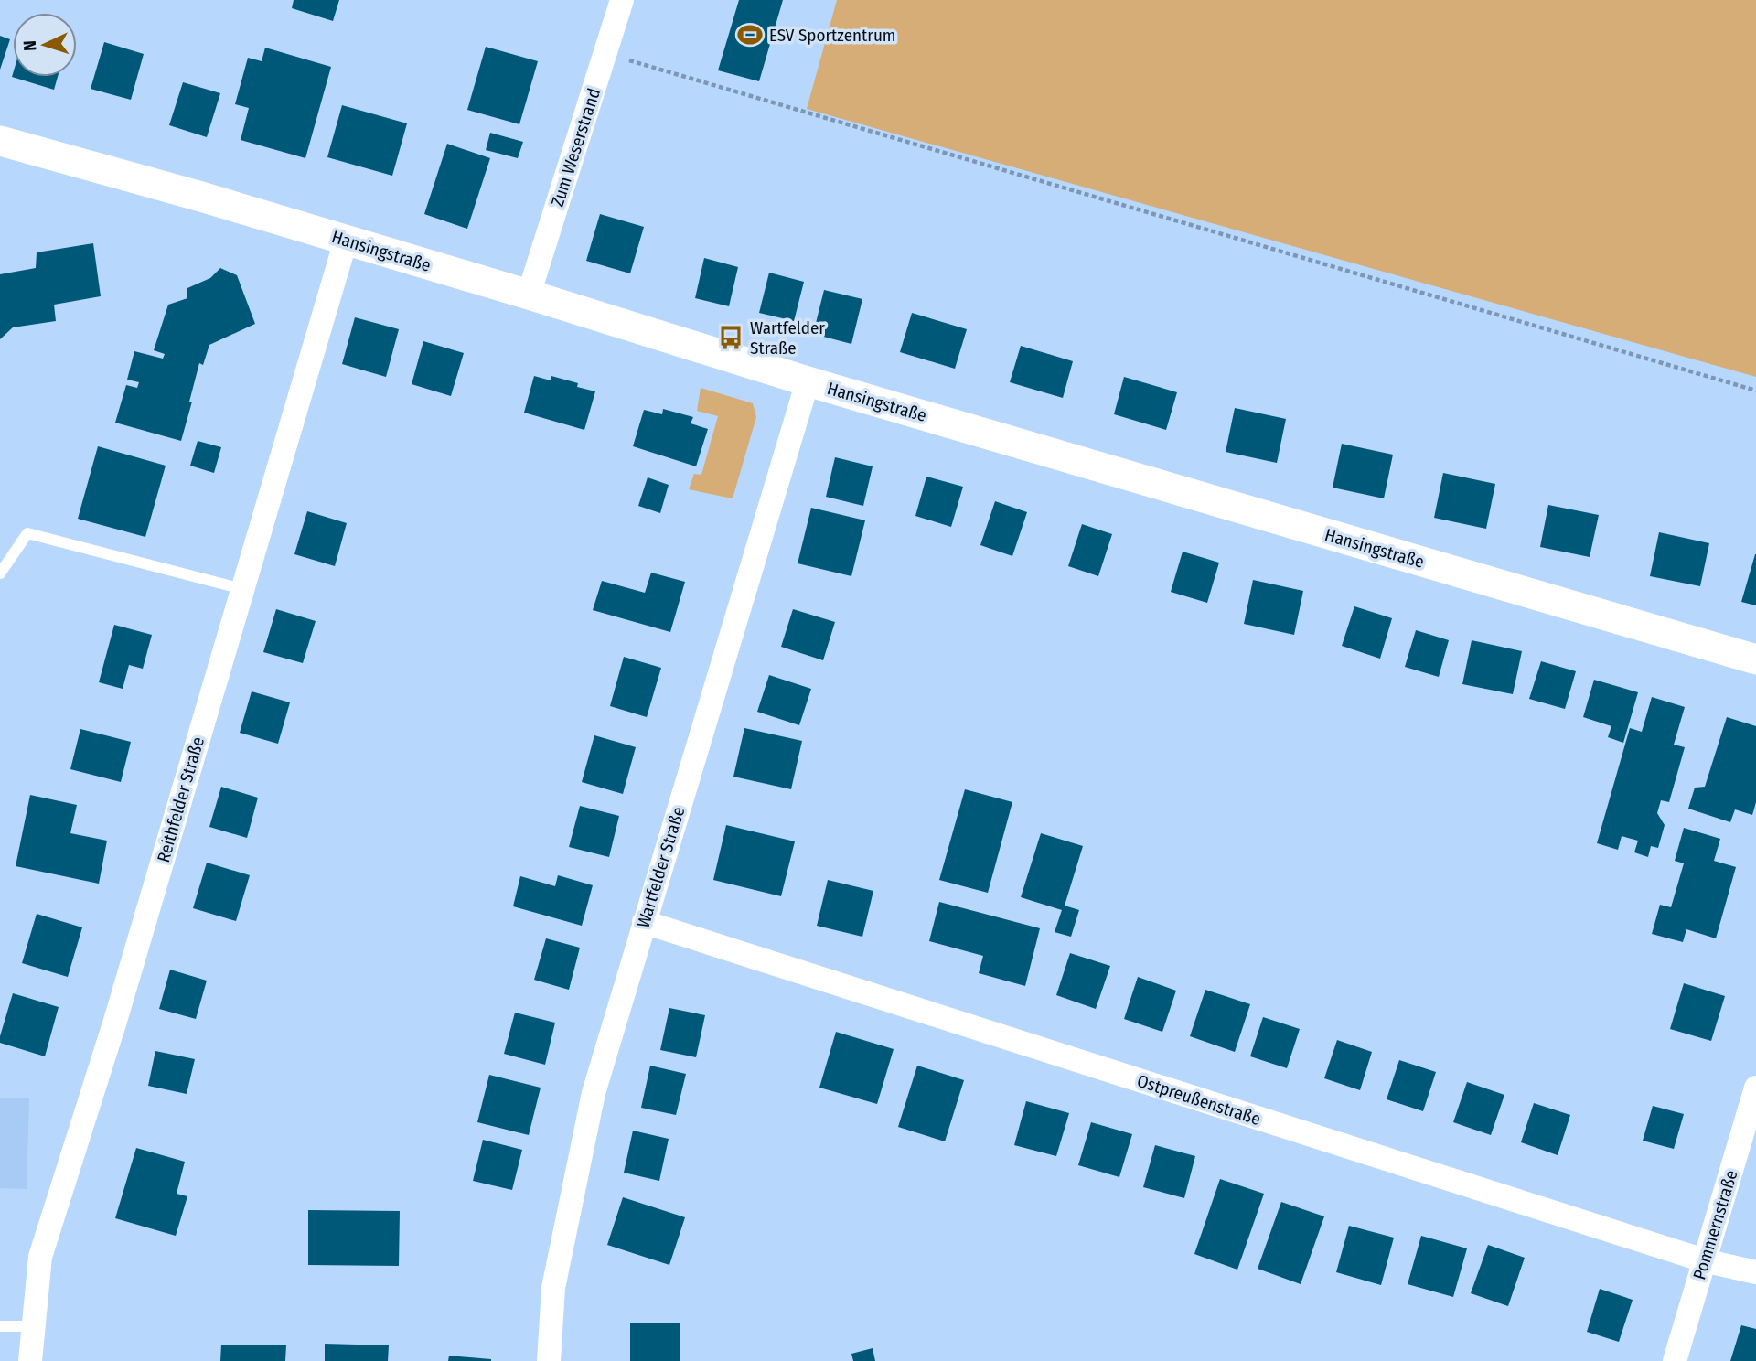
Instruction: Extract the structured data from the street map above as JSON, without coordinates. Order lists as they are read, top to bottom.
{
  "streets": {
    "street": [
      "Zum Weserstrand",
      "Hansingstraße",
      "Reithfelder Straße",
      "Wartfelder Straße",
      "Ostpreußenstraße",
      "Pommernstraße"
    ]
  },
  "crossings": [
    ["Zum Weserstrand", "Hansingstraße"],
    ["Hansingstraße", "Reithfelder Straße"],
    ["Hansingstraße", "Wartfelder Straße"],
    ["Wartfelder Straße", "Ostpreußenstraße"],
    ["Ostpreußenstraße", "Pommernstraße"]
  ],
  "places": {
    "sports": ["ESV Sportzentrum"],
    "bus stop": ["Wartfelder Straße"]
  },
  "north": "left"
}
